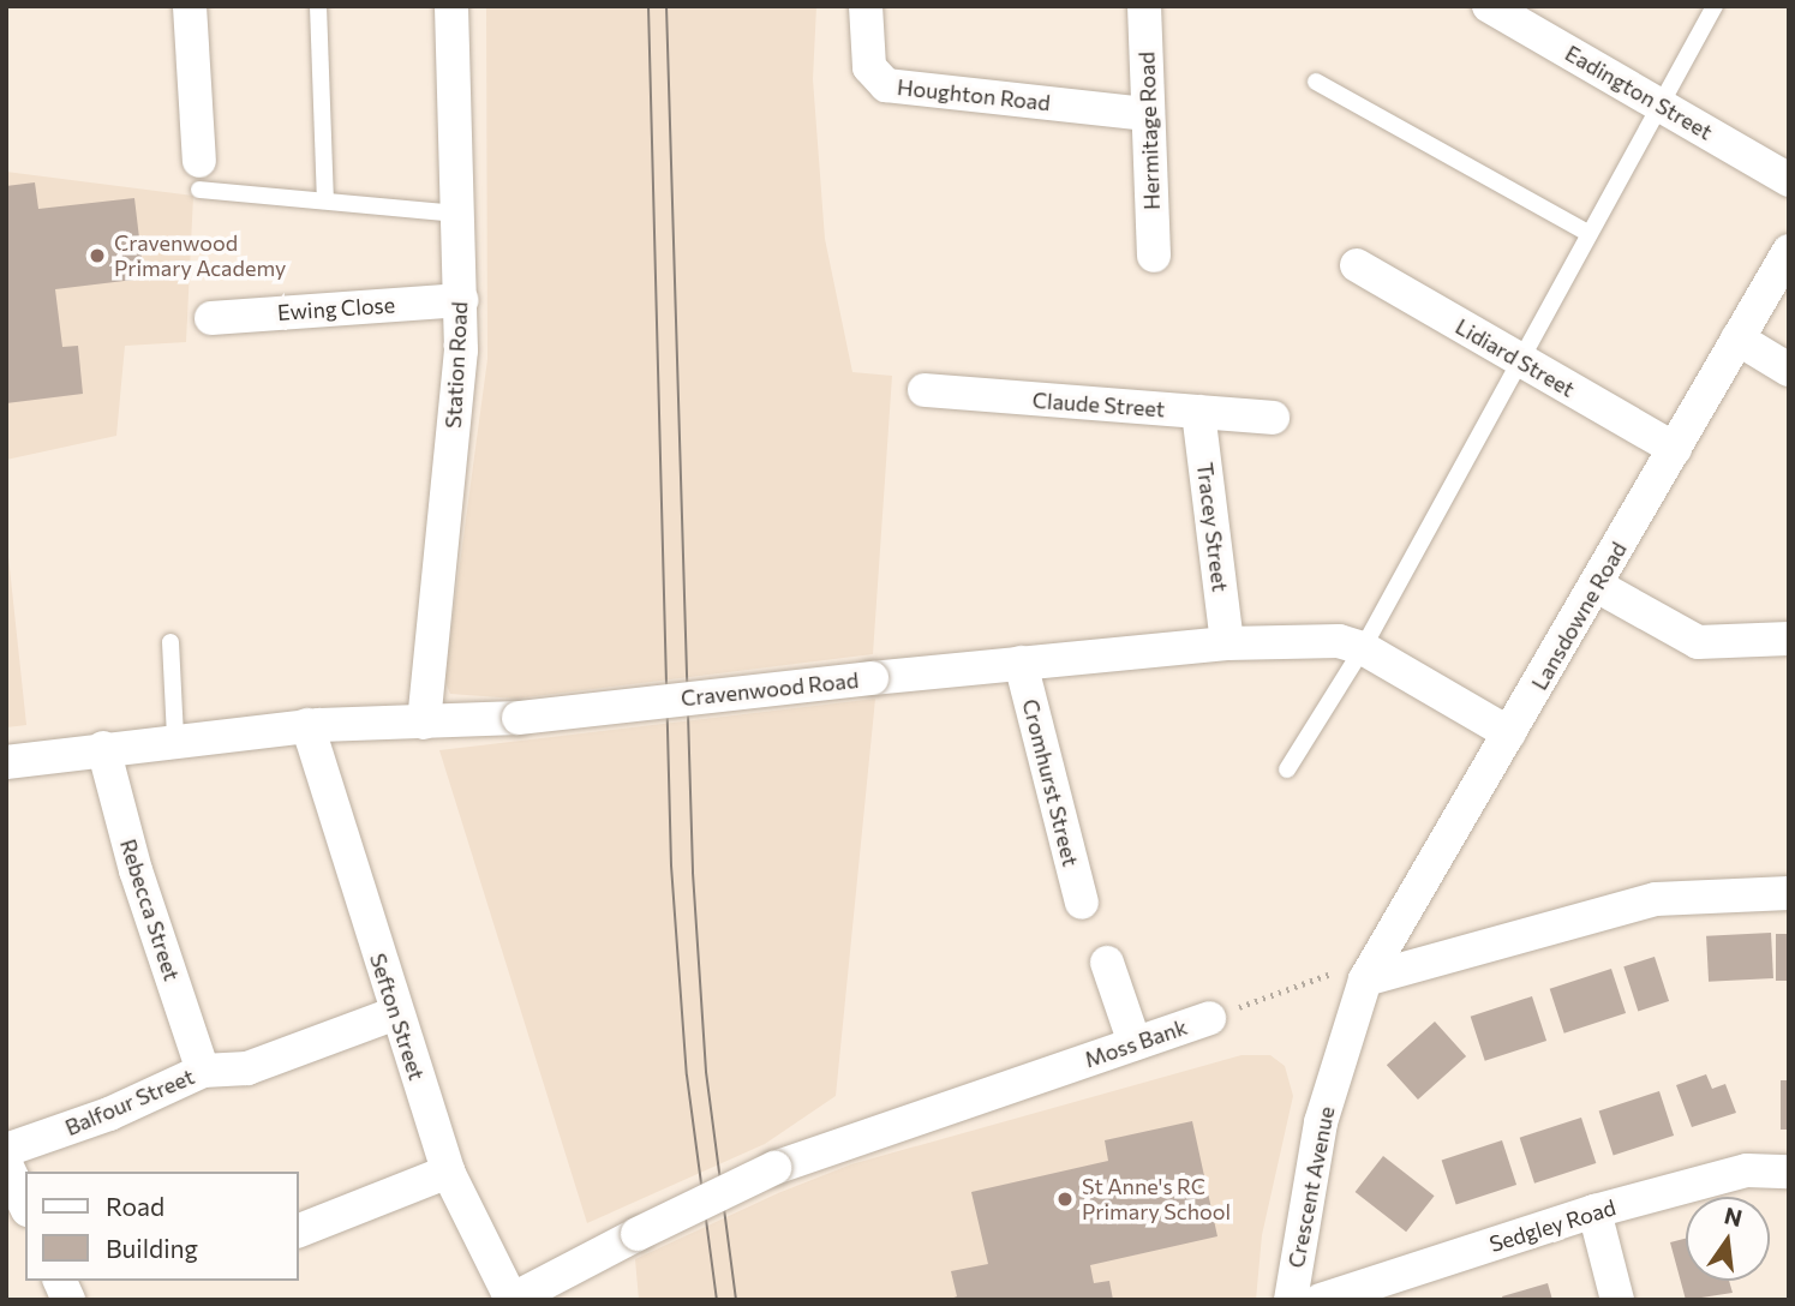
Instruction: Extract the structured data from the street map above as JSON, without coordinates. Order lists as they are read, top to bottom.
{
  "streets": {
    "street": [
      "Eadington Street",
      "Houghton Road",
      "Hermitage Road",
      "Ewing Close",
      "Lidiard Street",
      "Station Road",
      "Claude Street",
      "Tracey Street",
      "Lansdowne Road",
      "Cravenwood Road",
      "Cromhurst Street",
      "Rebecca Street",
      "Sefton Street",
      "Moss Bank",
      "Balfour Street",
      "Crescent Avenue",
      "Sedgley Road"
    ]
  },
  "crossings": [
    ["Houghton Road", "Hermitage Road"],
    ["Ewing Close", "Station Road"],
    ["Lidiard Street", "Lansdowne Road"],
    ["Station Road", "Cravenwood Road"],
    ["Claude Street", "Tracey Street"],
    ["Tracey Street", "Cravenwood Road"],
    ["Lansdowne Road", "Cravenwood Road"],
    ["Lansdowne Road", "Moss Bank"],
    ["Lansdowne Road", "Crescent Avenue"],
    ["Cravenwood Road", "Cromhurst Street"],
    ["Cravenwood Road", "Rebecca Street"],
    ["Cravenwood Road", "Sefton Street"],
    ["Rebecca Street", "Balfour Street"],
    ["Sefton Street", "Moss Bank"],
    ["Sefton Street", "Balfour Street"],
    ["Moss Bank", "Crescent Avenue"]
  ],
  "places": ["Cravenwood Primary Academy", "St Anne's RC Primary School"],
  "legend": ["Road", "Building"],
  "north": "top"
}
